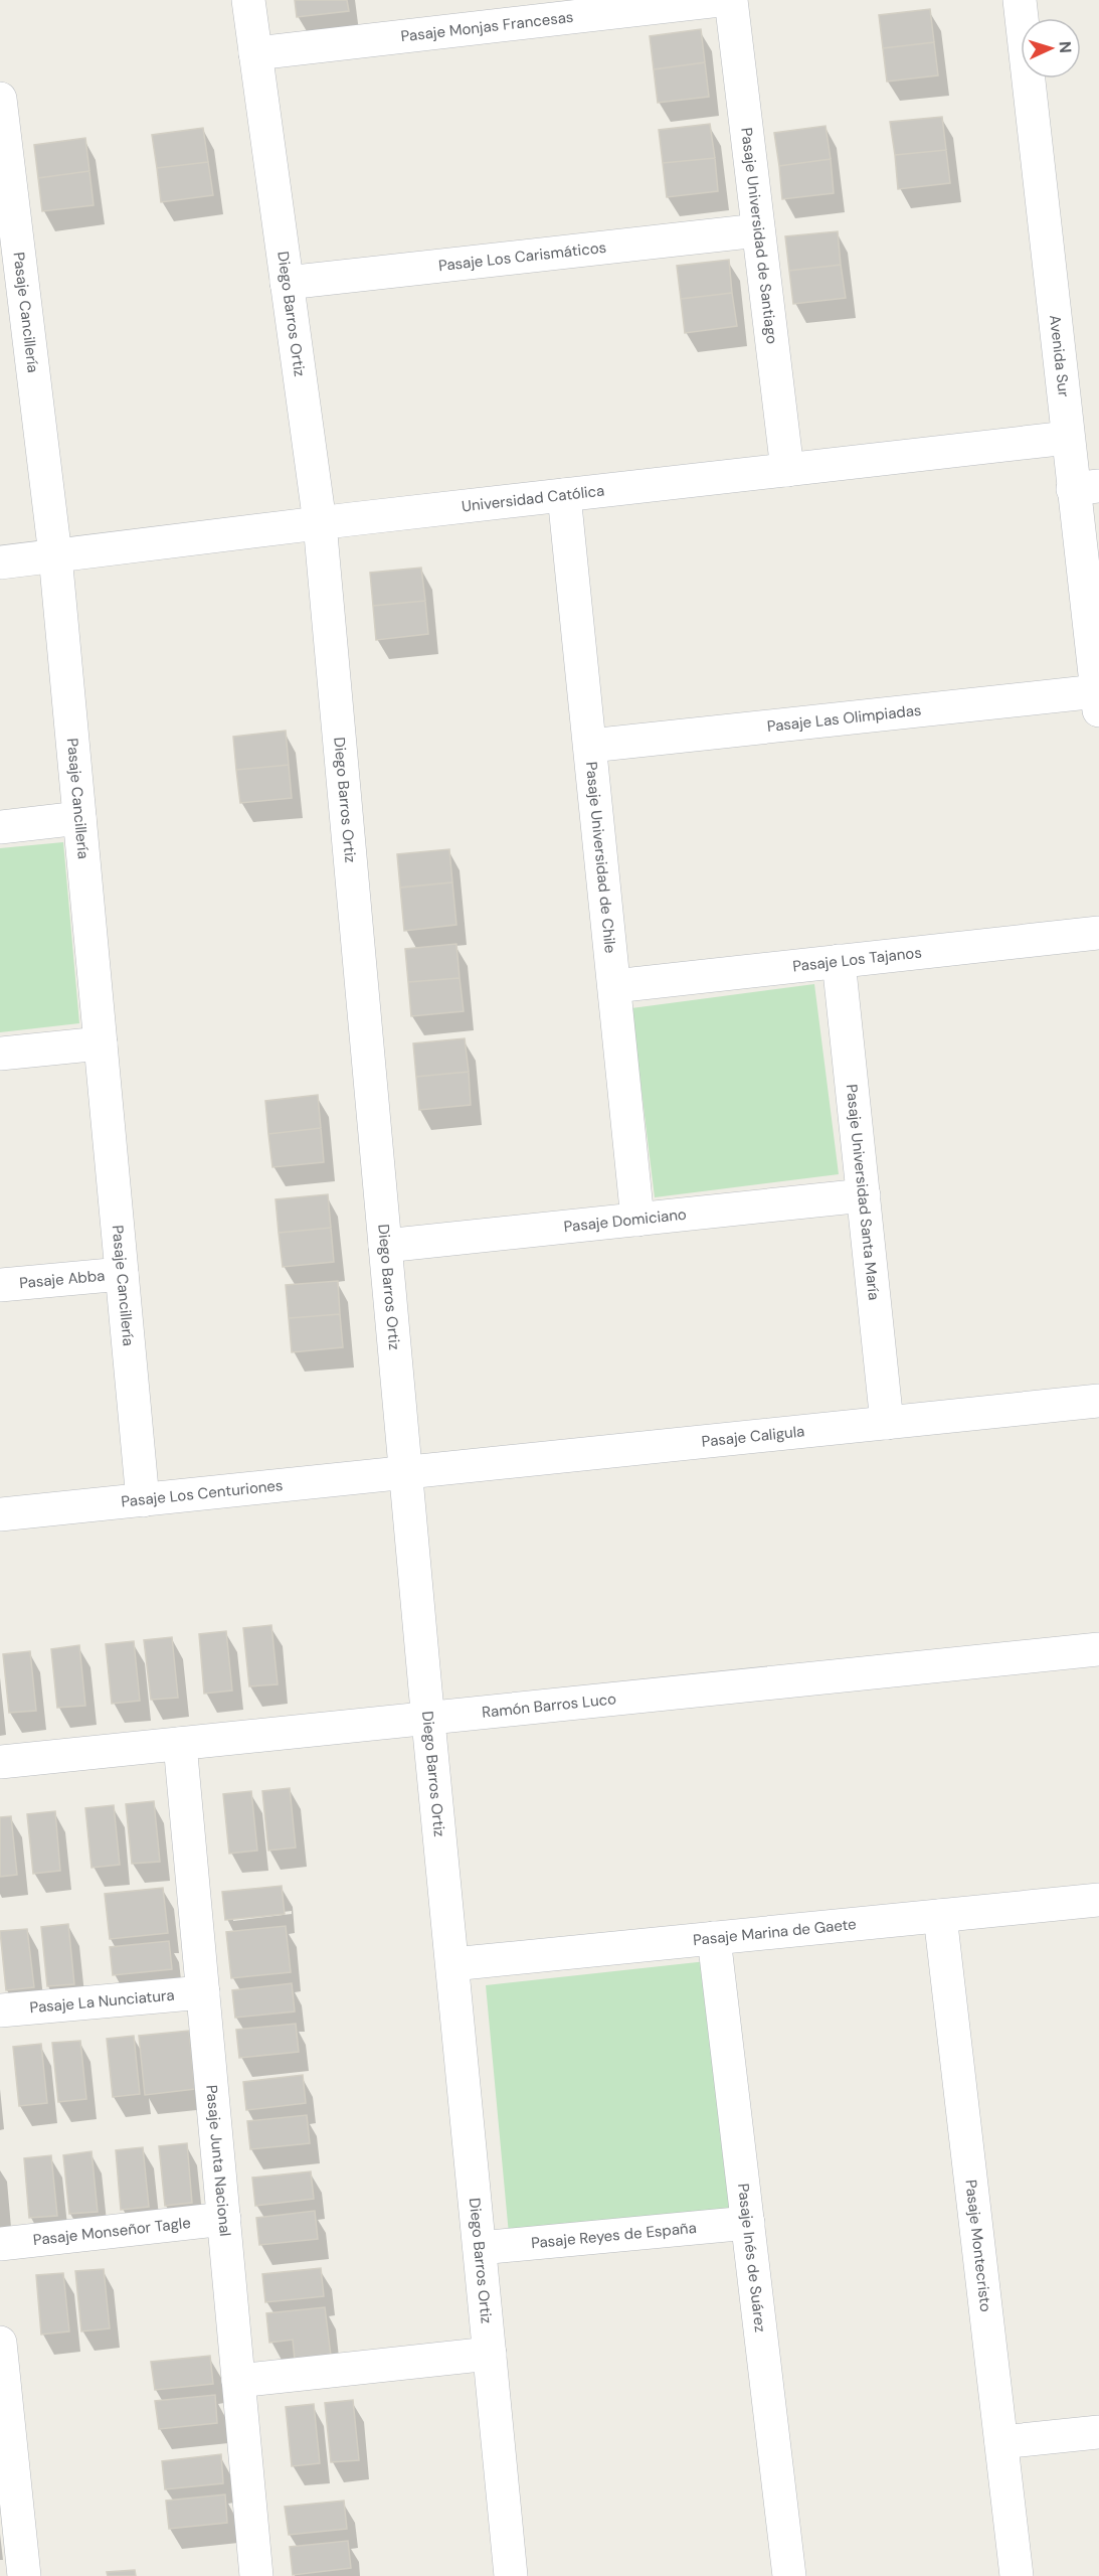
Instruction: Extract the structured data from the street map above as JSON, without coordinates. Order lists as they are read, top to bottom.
{
  "streets": {
    "street": [
      "Pasaje Monjas Francesas",
      "Pasaje Universidad de Santiago",
      "Pasaje Los Carismáticos",
      "Pasaje Cancillería",
      "Diego Barros Ortiz",
      "Avenida Sur",
      "Universidad Católica",
      "Pasaje Las Olimpiadas",
      "Pasaje Universidad de Chile",
      "Pasaje Los Tajanos",
      "Pasaje Universidad Santa María",
      "Pasaje Domiciano",
      "Pasaje Abba",
      "Pasaje Caligula",
      "Pasaje Los Centuriones",
      "Ramón Barros Luco",
      "Pasaje Marina de Gaete",
      "Pasaje La Nunciatura",
      "Pasaje Junta Nacional",
      "Pasaje Monseñor Tagle",
      "Pasaje Reyes de España",
      "Pasaje Montecristo",
      "Pasaje Inés de Suárez"
    ]
  },
  "crossings": [
    ["Pasaje Monjas Francesas", "Diego Barros Ortiz"],
    ["Pasaje Universidad de Santiago", "Pasaje Los Carismáticos"],
    ["Pasaje Universidad de Santiago", "Universidad Católica"],
    ["Pasaje Los Carismáticos", "Diego Barros Ortiz"],
    ["Pasaje Cancillería", "Universidad Católica"],
    ["Pasaje Cancillería", "Pasaje Abba"],
    ["Pasaje Cancillería", "Pasaje Los Centuriones"],
    ["Diego Barros Ortiz", "Universidad Católica"],
    ["Diego Barros Ortiz", "Pasaje Domiciano"],
    ["Diego Barros Ortiz", "Pasaje Caligula"],
    ["Diego Barros Ortiz", "Pasaje Los Centuriones"],
    ["Diego Barros Ortiz", "Ramón Barros Luco"],
    ["Diego Barros Ortiz", "Pasaje Marina de Gaete"],
    ["Diego Barros Ortiz", "Pasaje Reyes de España"],
    ["Avenida Sur", "Universidad Católica"],
    ["Avenida Sur", "Pasaje Las Olimpiadas"],
    ["Universidad Católica", "Pasaje Universidad de Chile"],
    ["Pasaje Las Olimpiadas", "Pasaje Universidad de Chile"],
    ["Pasaje Universidad de Chile", "Pasaje Los Tajanos"],
    ["Pasaje Universidad de Chile", "Pasaje Domiciano"],
    ["Pasaje Los Tajanos", "Pasaje Universidad Santa María"],
    ["Pasaje Universidad Santa María", "Pasaje Domiciano"],
    ["Pasaje Universidad Santa María", "Pasaje Caligula"],
    ["Pasaje Caligula", "Pasaje Los Centuriones"],
    ["Ramón Barros Luco", "Pasaje Junta Nacional"],
    ["Pasaje Marina de Gaete", "Pasaje Montecristo"],
    ["Pasaje Marina de Gaete", "Pasaje Inés de Suárez"],
    ["Pasaje La Nunciatura", "Pasaje Junta Nacional"],
    ["Pasaje Junta Nacional", "Pasaje Monseñor Tagle"],
    ["Pasaje Reyes de España", "Pasaje Inés de Suárez"]
  ],
  "north": "right"
}
